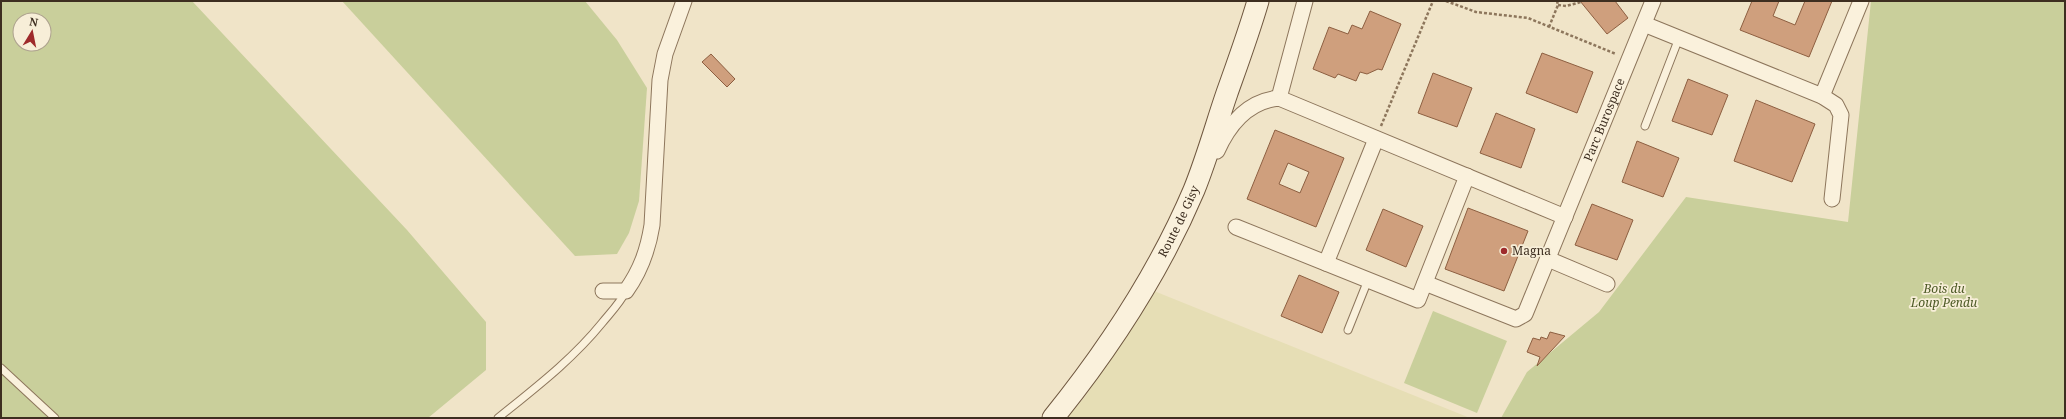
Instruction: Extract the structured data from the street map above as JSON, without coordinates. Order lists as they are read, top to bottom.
{
  "streets": {
    "street": ["Parc Burospace", "Route de Gisy"]
  },
  "parks": ["Bois du Loup Pendu"],
  "places": ["Magna"],
  "north": "top"
}
